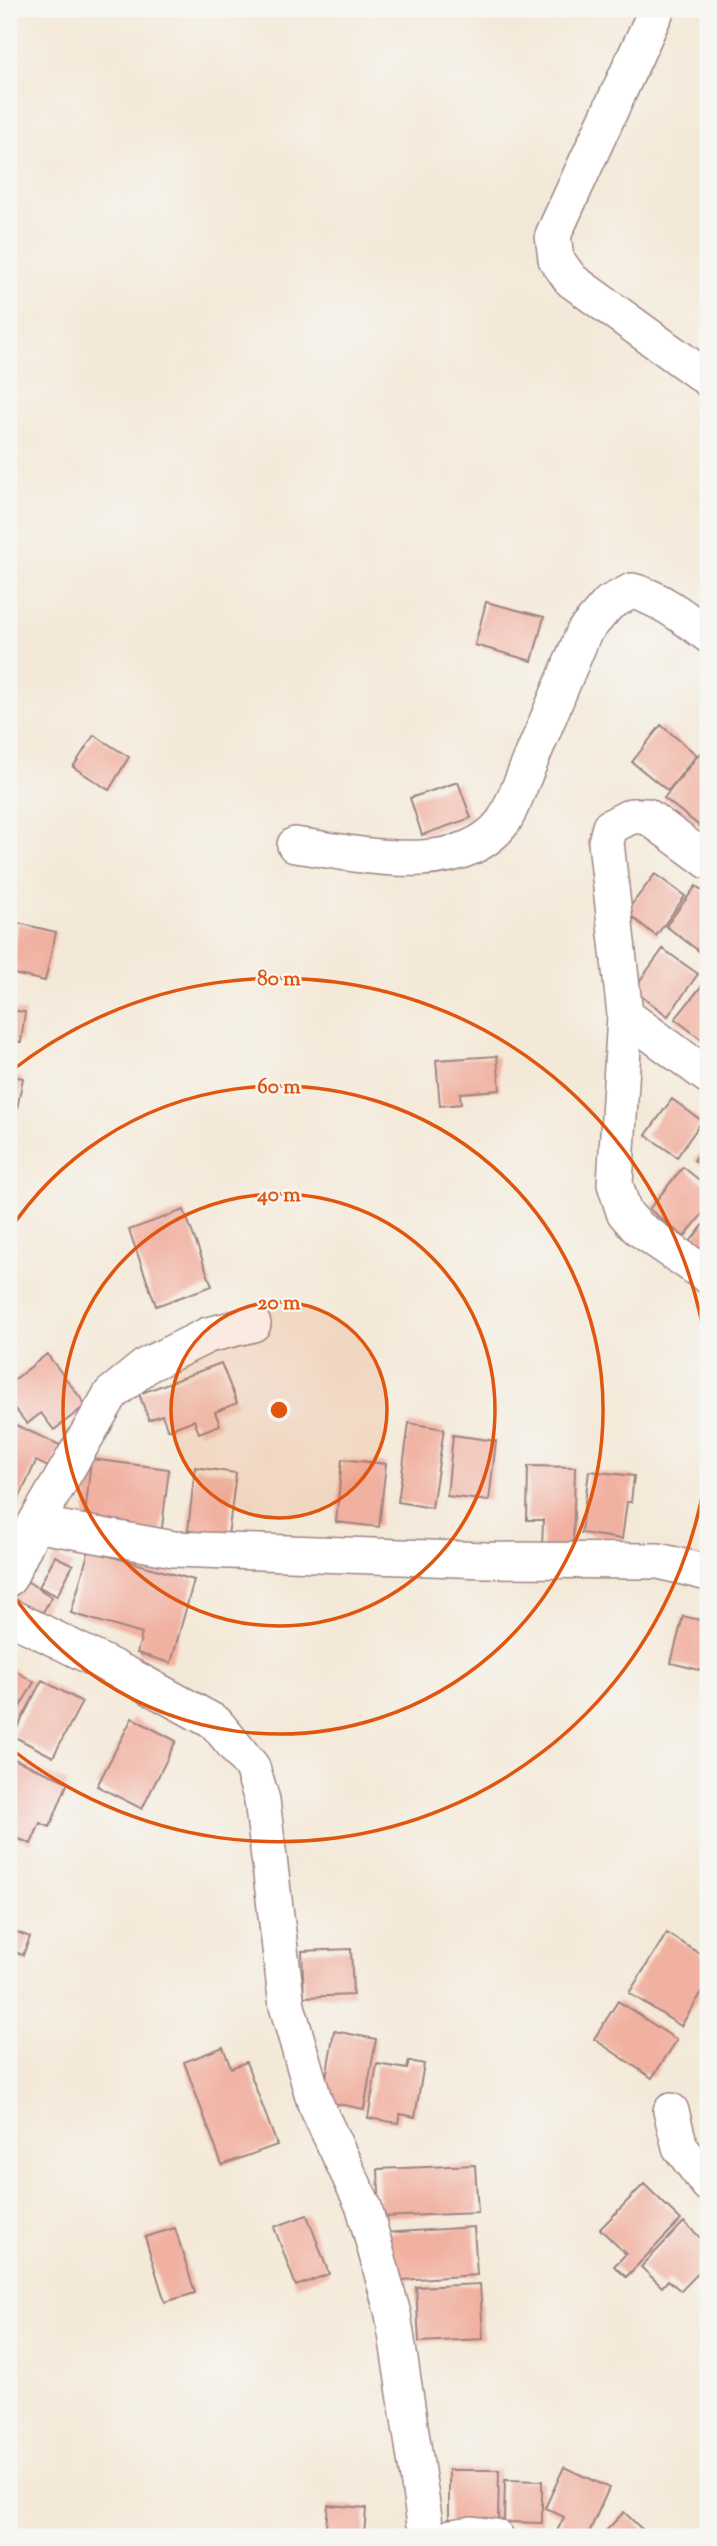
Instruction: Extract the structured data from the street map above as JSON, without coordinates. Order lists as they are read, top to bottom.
{
  "rings": [
    "80 m",
    "60 m",
    "40 m",
    "20 m"
  ]
}
